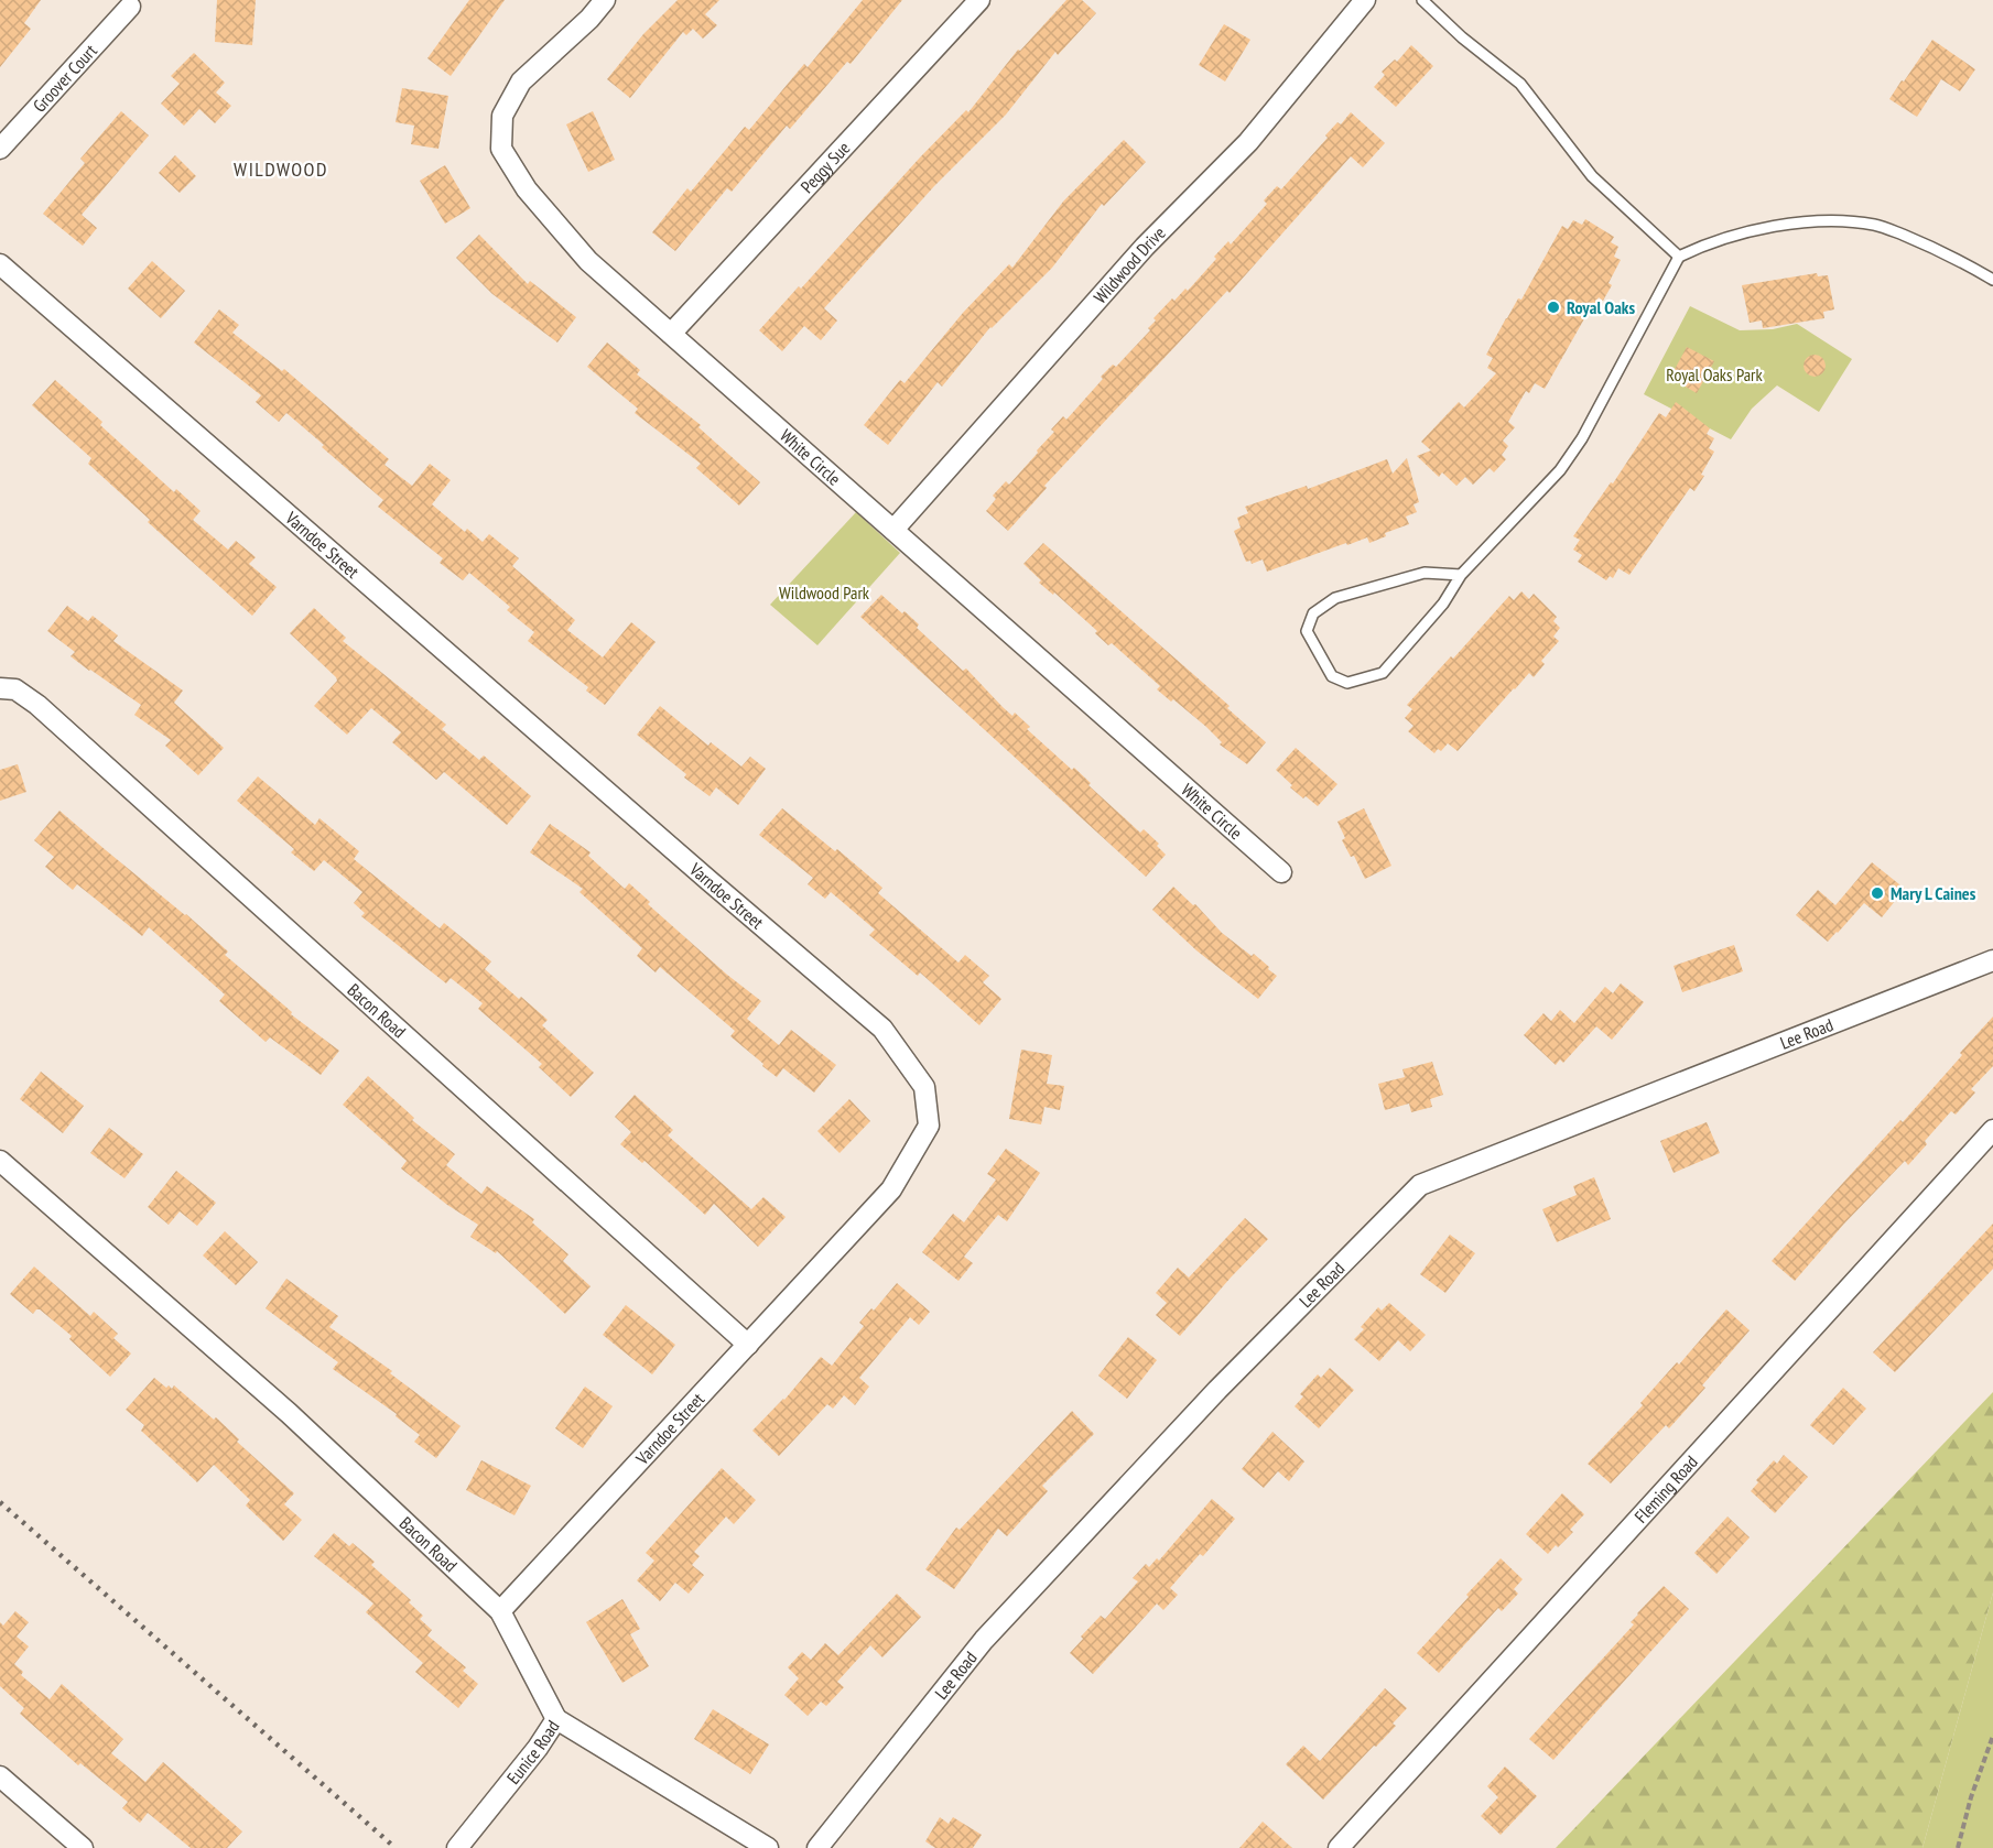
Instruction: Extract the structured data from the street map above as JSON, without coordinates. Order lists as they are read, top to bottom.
{
  "streets": {
    "street": [
      "Groover Court",
      "Peggy Sue",
      "Wildwood Drive",
      "White Circle",
      "Varndoe Street",
      "Bacon Road",
      "Lee Road",
      "Fleming Road",
      "Eunice Road"
    ]
  },
  "crossings": [
    ["Peggy Sue", "White Circle"],
    ["Wildwood Drive", "White Circle"],
    ["Varndoe Street", "Bacon Road"],
    ["Varndoe Street", "Eunice Road"],
    ["Bacon Road", "Eunice Road"]
  ],
  "districts": ["WILDWOOD"],
  "parks": ["Royal Oaks Park", "Wildwood Park"],
  "places": ["Royal Oaks", "Mary L Caines"]
}
